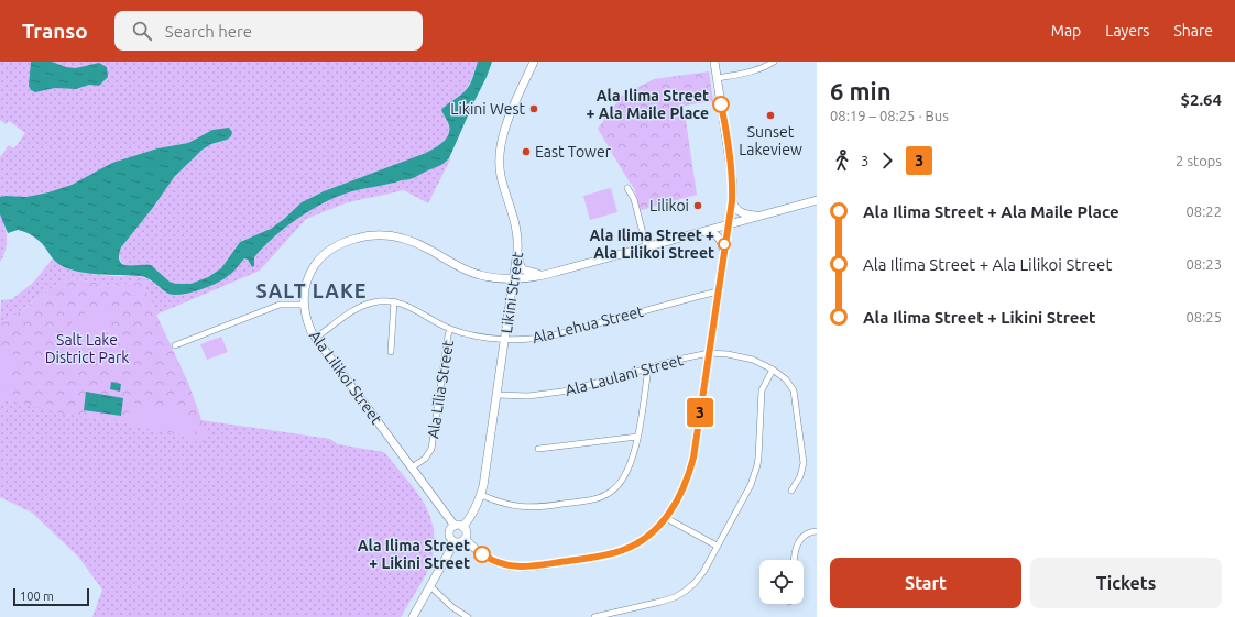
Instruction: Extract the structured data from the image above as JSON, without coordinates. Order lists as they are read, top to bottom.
{
  "streets": {
    "street": [
      "Likini Street",
      "Ala Lehua Street",
      "Ala Laulani Street",
      "Ala Lilikoi Street",
      "Ala Līlia Street"
    ]
  },
  "crossings": [
    ["Likini Street", "Ala Lehua Street"],
    ["Likini Street", "Ala Laulani Street"],
    ["Likini Street", "Ala Lilikoi Street"],
    ["Ala Lehua Street", "Ala Lilikoi Street"],
    ["Ala Lehua Street", "Ala Līlia Street"],
    ["Ala Lilikoi Street", "Ala Līlia Street"]
  ],
  "districts": ["SALT LAKE"],
  "parks": ["Salt Lake District Park"],
  "places": [
    "Ala Ilima Street + Ala Maile Place",
    "Likini West",
    "Sunset Lakeview",
    "East Tower",
    "Lilikoi",
    "Ala Ilima Street + Ala Lilikoi Street",
    "Ala Ilima Street + Likini Street"
  ],
  "lines": ["bus line 3"],
  "scale_bar": "100 m",
  "page": {
    "header": "Transo",
    "search": "Search here",
    "nav": ["Map", "Layers", "Share"],
    "on_map": "3",
    "heading": ["6 min", "08:19 – 08:25 · Bus", "$2.64"],
    "legs": ["3", "3", "2 stops"],
    "list": [
      {
        "name": "Ala Ilima Street + Ala Maile Place",
        "value": "08:22"
      },
      {
        "name": "Ala Ilima Street + Ala Lilikoi Street",
        "value": "08:23"
      },
      {
        "name": "Ala Ilima Street + Likini Street",
        "value": "08:25"
      }
    ],
    "buttons": ["Start", "Tickets"],
    "scale": "100 m"
  }
}
